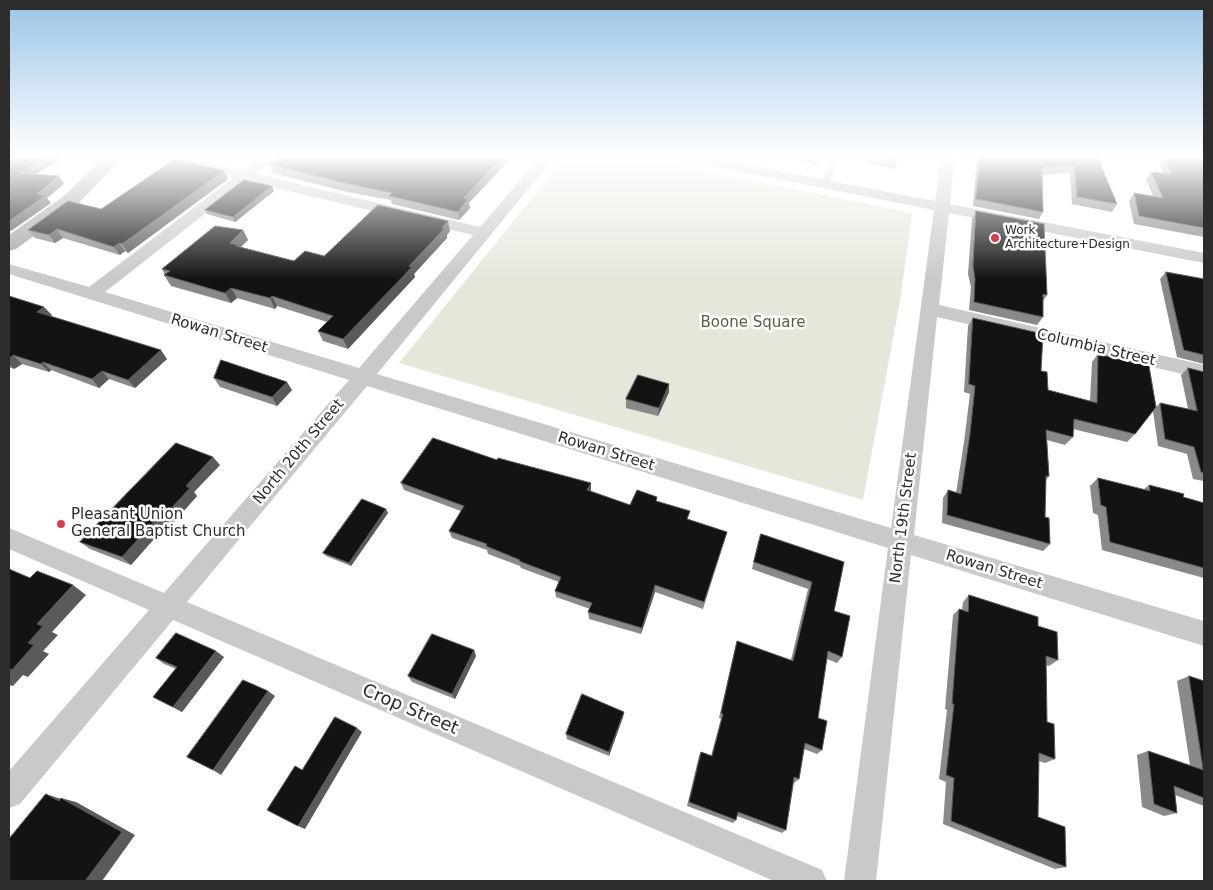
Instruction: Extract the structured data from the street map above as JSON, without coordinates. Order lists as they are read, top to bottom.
{
  "streets": {
    "street": [
      "Rowan Street",
      "Columbia Street",
      "North 20th Street",
      "North 19th Street",
      "Crop Street"
    ]
  },
  "crossings": [
    ["Rowan Street", "North 20th Street"],
    ["Rowan Street", "North 19th Street"],
    ["Columbia Street", "North 19th Street"],
    ["North 20th Street", "Crop Street"]
  ],
  "parks": ["Boone Square"],
  "places": ["Work Architecture+Design", "Pleasant Union General Baptist Church"]
}
